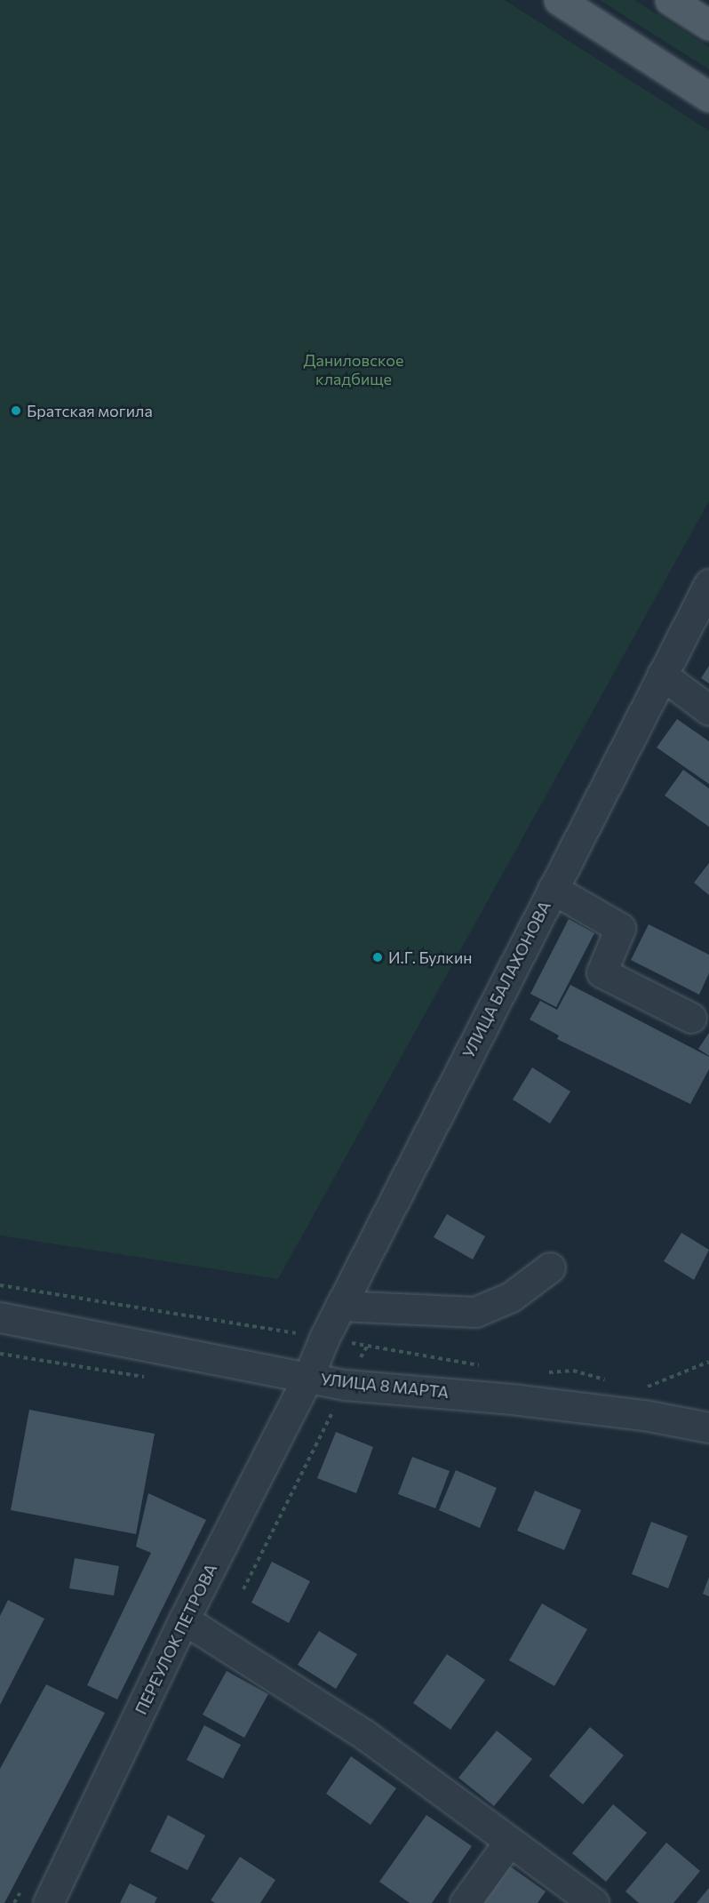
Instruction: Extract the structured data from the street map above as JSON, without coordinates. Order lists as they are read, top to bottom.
{
  "streets": {
    "street": ["УЛИЦА БАЛАХОНОВА", "УЛИЦА 8 МАРТА", "ПЕРЕУЛОК ПЕТРОВА"]
  },
  "crossings": [
    ["УЛИЦА БАЛАХОНОВА", "УЛИЦА 8 МАРТА"],
    ["УЛИЦА БАЛАХОНОВА", "ПЕРЕУЛОК ПЕТРОВА"],
    ["УЛИЦА 8 МАРТА", "ПЕРЕУЛОК ПЕТРОВА"]
  ],
  "parks": ["Даниловское кладбище"],
  "places": ["Братская могила", "И.Г. Булкин"]
}
